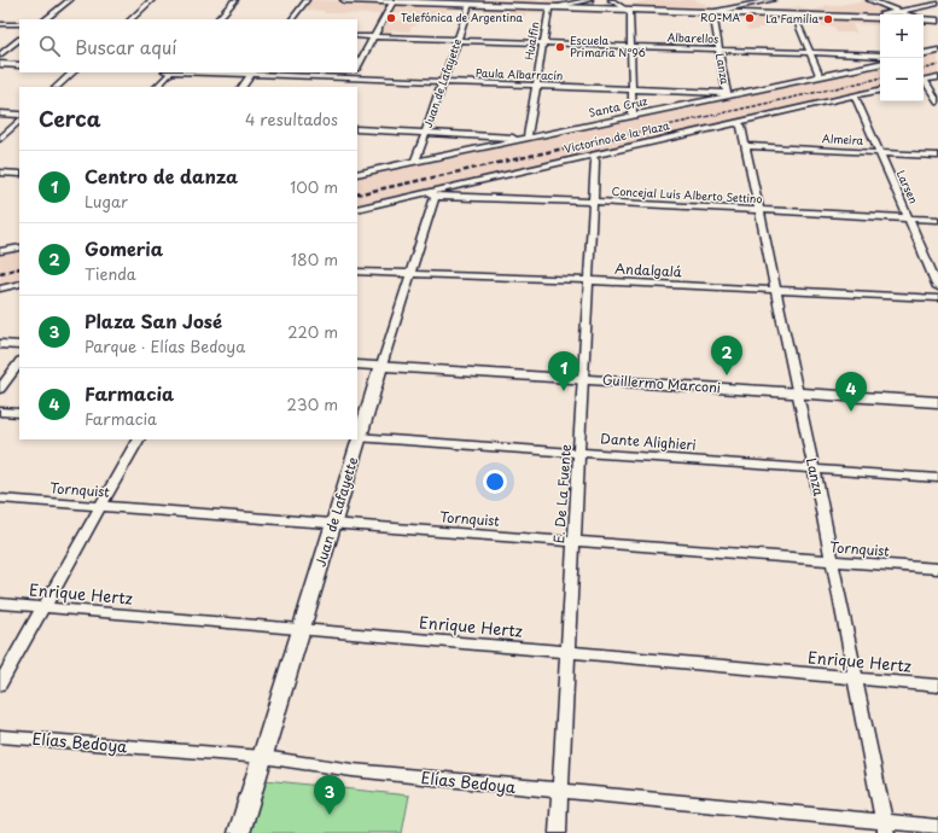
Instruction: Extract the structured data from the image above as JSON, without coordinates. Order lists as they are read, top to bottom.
{
  "streets": {
    "street": [
      "Albarellos",
      "Hualfin",
      "Lanza",
      "Paula Albarracín",
      "Juan de Lafayette",
      "Santa Cruz",
      "Victorino de la Plaza",
      "Almeira",
      "Larsen",
      "Concejal Luis Alberto Settino",
      "Andalgalá",
      "Guillermo Marconi",
      "Dante Alighieri",
      "Tornquist",
      "E. De La Fuente",
      "Enrique Hertz",
      "Elías Bedoya"
    ]
  },
  "crossings": [
    ["Albarellos", "Hualfin"],
    ["Albarellos", "Lanza"],
    ["Albarellos", "Juan de Lafayette"],
    ["Hualfin", "Paula Albarracín"],
    ["Hualfin", "Santa Cruz"],
    ["Lanza", "Paula Albarracín"],
    ["Lanza", "Santa Cruz"],
    ["Lanza", "Victorino de la Plaza"],
    ["Lanza", "Almeira"],
    ["Lanza", "Concejal Luis Alberto Settino"],
    ["Lanza", "Andalgalá"],
    ["Lanza", "Guillermo Marconi"],
    ["Lanza", "Dante Alighieri"],
    ["Lanza", "Tornquist"],
    ["Lanza", "Enrique Hertz"],
    ["Lanza", "Elías Bedoya"],
    ["Paula Albarracín", "Juan de Lafayette"],
    ["Paula Albarracín", "Santa Cruz"],
    ["Juan de Lafayette", "Santa Cruz"],
    ["Juan de Lafayette", "Victorino de la Plaza"],
    ["Juan de Lafayette", "Concejal Luis Alberto Settino"],
    ["Juan de Lafayette", "Andalgalá"],
    ["Juan de Lafayette", "Guillermo Marconi"],
    ["Juan de Lafayette", "Dante Alighieri"],
    ["Juan de Lafayette", "Tornquist"],
    ["Juan de Lafayette", "Enrique Hertz"],
    ["Juan de Lafayette", "Elías Bedoya"],
    ["Victorino de la Plaza", "Larsen"],
    ["Victorino de la Plaza", "Concejal Luis Alberto Settino"],
    ["Victorino de la Plaza", "E. De La Fuente"],
    ["Almeira", "Larsen"],
    ["Larsen", "Concejal Luis Alberto Settino"],
    ["Concejal Luis Alberto Settino", "E. De La Fuente"],
    ["Andalgalá", "E. De La Fuente"],
    ["Guillermo Marconi", "E. De La Fuente"],
    ["Dante Alighieri", "E. De La Fuente"],
    ["Tornquist", "E. De La Fuente"],
    ["E. De La Fuente", "Enrique Hertz"],
    ["E. De La Fuente", "Elías Bedoya"]
  ],
  "places": [
    "Telefónica de Argentina",
    "RO-MA",
    "La Familia",
    "Escuela Primaria N°96"
  ],
  "page": {
    "map_buttons": ["+", "−"],
    "search": "Buscar aquí",
    "heading": ["Cerca", "4 resultados"],
    "list": [
      {
        "mark": "1",
        "name": "Centro de danza",
        "note": "Lugar",
        "value": "100 m"
      },
      {
        "mark": "2",
        "name": "Gomeria",
        "note": "Tienda",
        "value": "180 m"
      },
      {
        "mark": "3",
        "name": "Plaza San José",
        "note": "Parque · Elías Bedoya",
        "value": "220 m"
      },
      {
        "mark": "4",
        "name": "Farmacia",
        "note": "Farmacia",
        "value": "230 m"
      }
    ],
    "pins": [
      "2",
      "1",
      "4",
      "3"
    ]
  }
}
